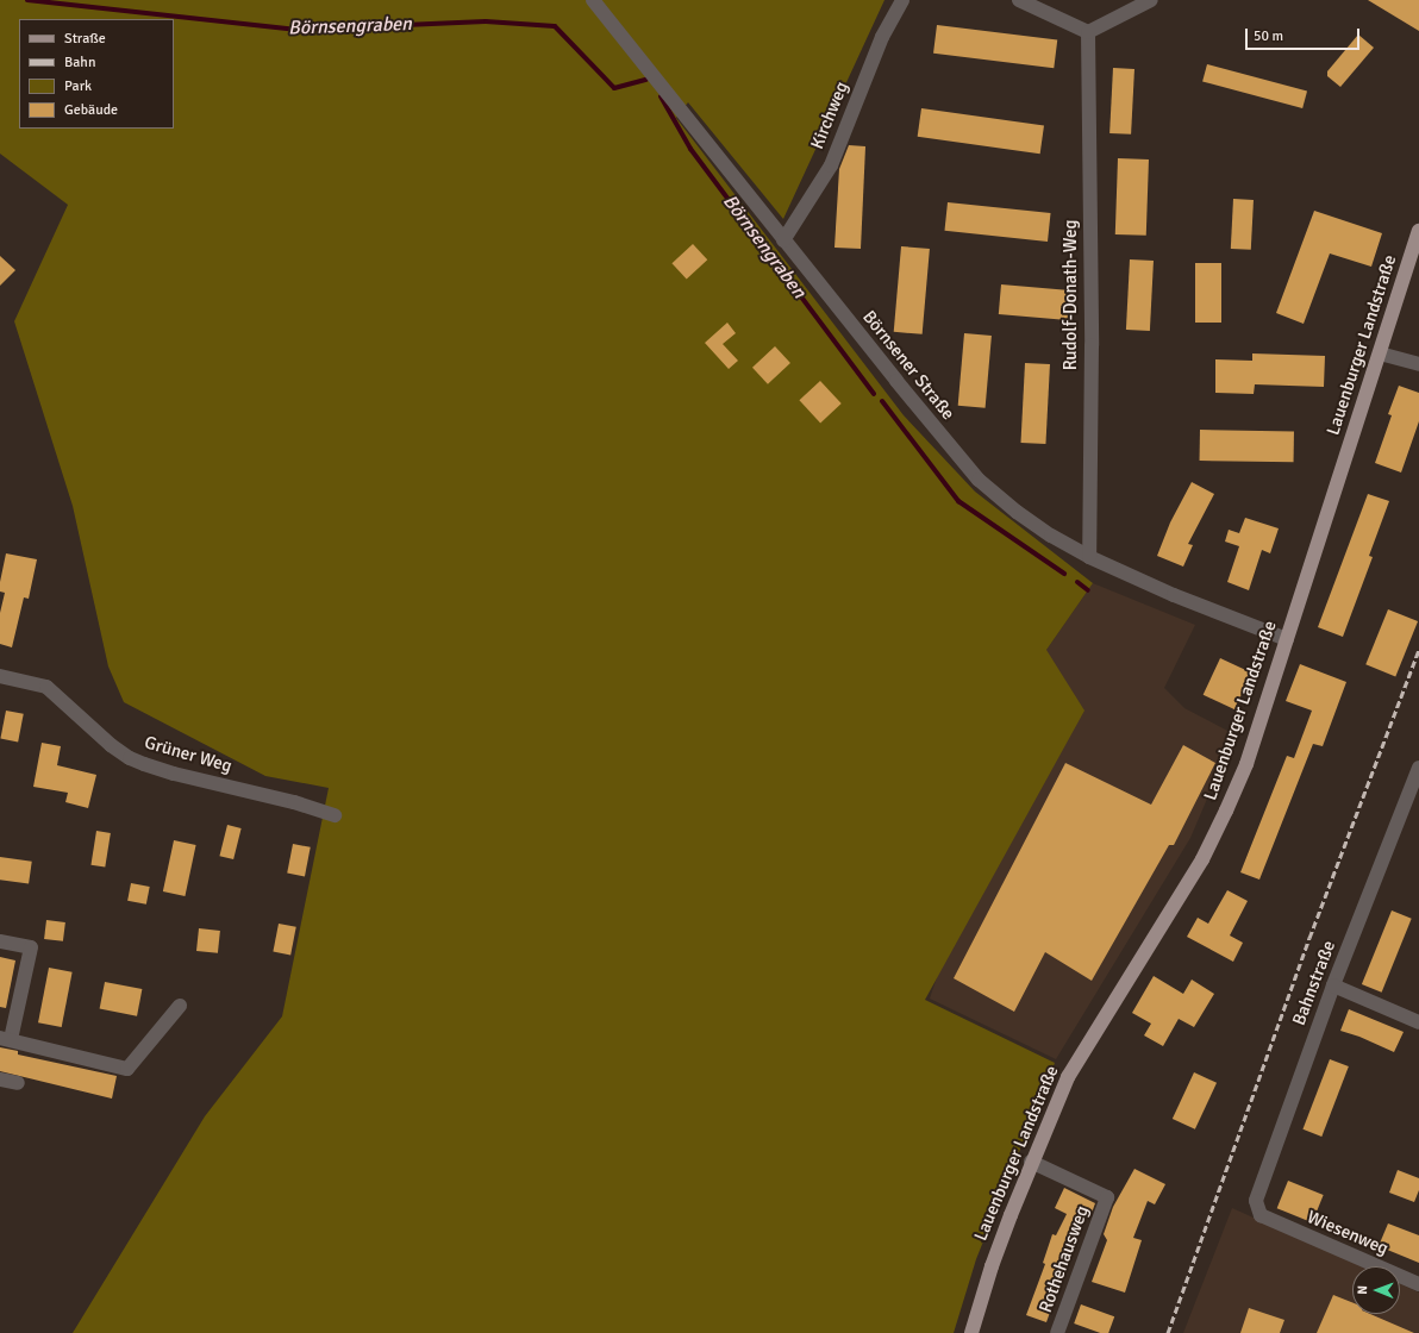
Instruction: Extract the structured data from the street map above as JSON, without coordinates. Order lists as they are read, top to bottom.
{
  "streets": {
    "main road": ["Lauenburger Landstraße"],
    "street": [
      "Kirchweg",
      "Rudolf-Donath-Weg",
      "Börnsener Straße",
      "Grüner Weg",
      "Bahnstraße",
      "Wiesenweg",
      "Rothehausweg"
    ]
  },
  "crossings": [
    ["Kirchweg", "Börnsener Straße"],
    ["Rudolf-Donath-Weg", "Börnsener Straße"],
    ["Lauenburger Landstraße", "Börnsener Straße"],
    ["Lauenburger Landstraße", "Rothehausweg"],
    ["Bahnstraße", "Wiesenweg"]
  ],
  "water": ["Börnsengraben"],
  "legend": [
    "Straße",
    "Bahn",
    "Park",
    "Gebäude"
  ],
  "scale_bar": "50 m",
  "north": "left"
}
